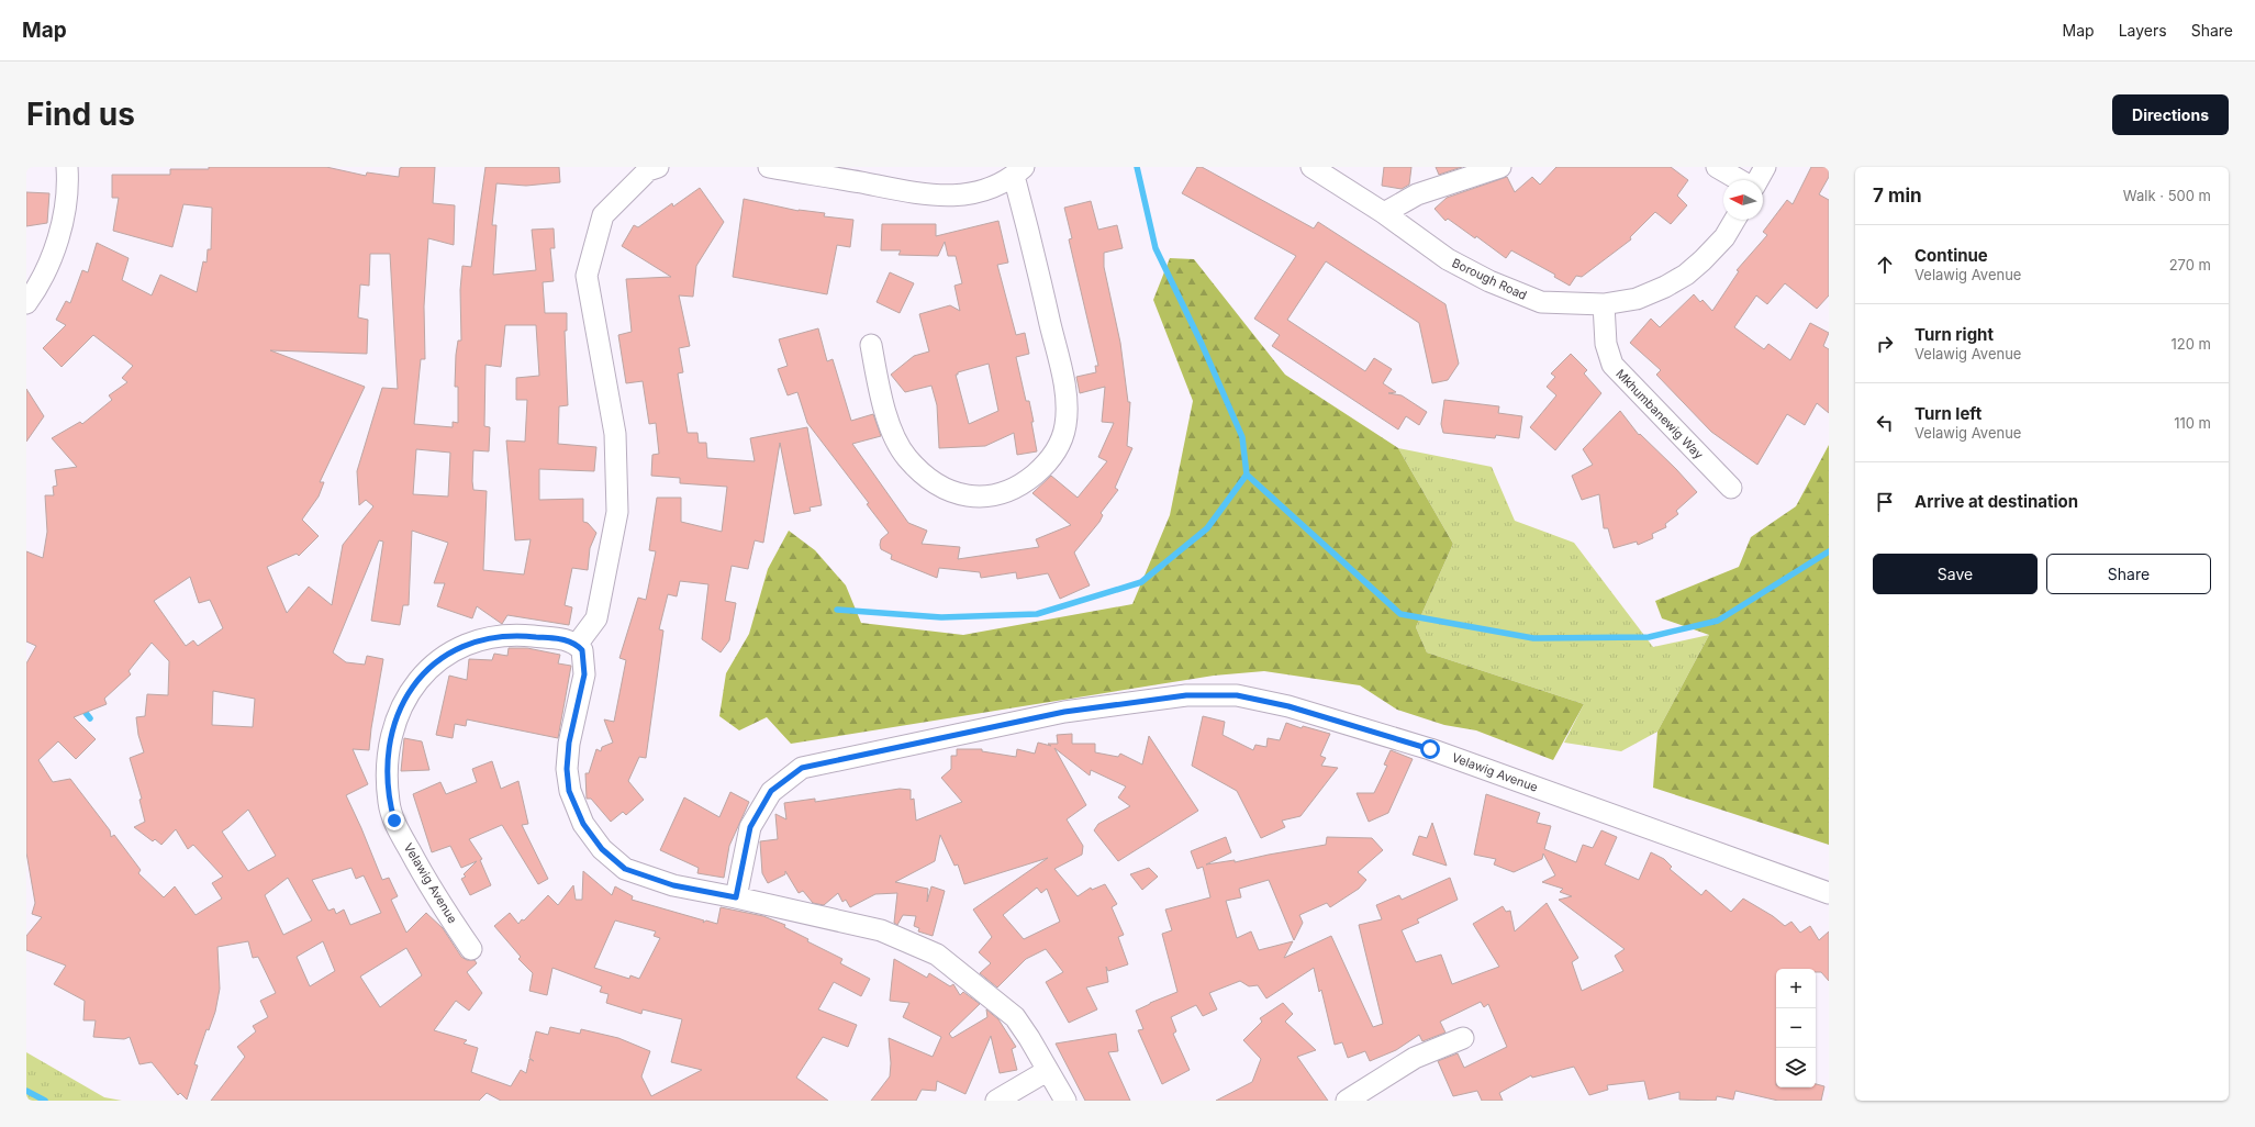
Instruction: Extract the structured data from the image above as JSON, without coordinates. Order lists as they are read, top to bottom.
{
  "streets": {
    "street": ["Borough Road", "Mkhumbanewig Way", "Velawig Avenue"]
  },
  "crossings": [
    ["Borough Road", "Mkhumbanewig Way"]
  ],
  "north": "left",
  "page": {
    "header": "Map",
    "nav": ["Map", "Layers", "Share"],
    "buttons": [
      "Directions",
      ["Save", "Share"]
    ],
    "title": "Find us",
    "heading": ["7 min", "Walk · 500 m"],
    "list": [
      ["Continue", "Velawig Avenue", "270 m"],
      ["Turn right", "Velawig Avenue", "120 m"],
      ["Turn left", "Velawig Avenue", "110 m"],
      "Arrive at destination"
    ],
    "map_buttons": ["+", "−"]
  }
}
